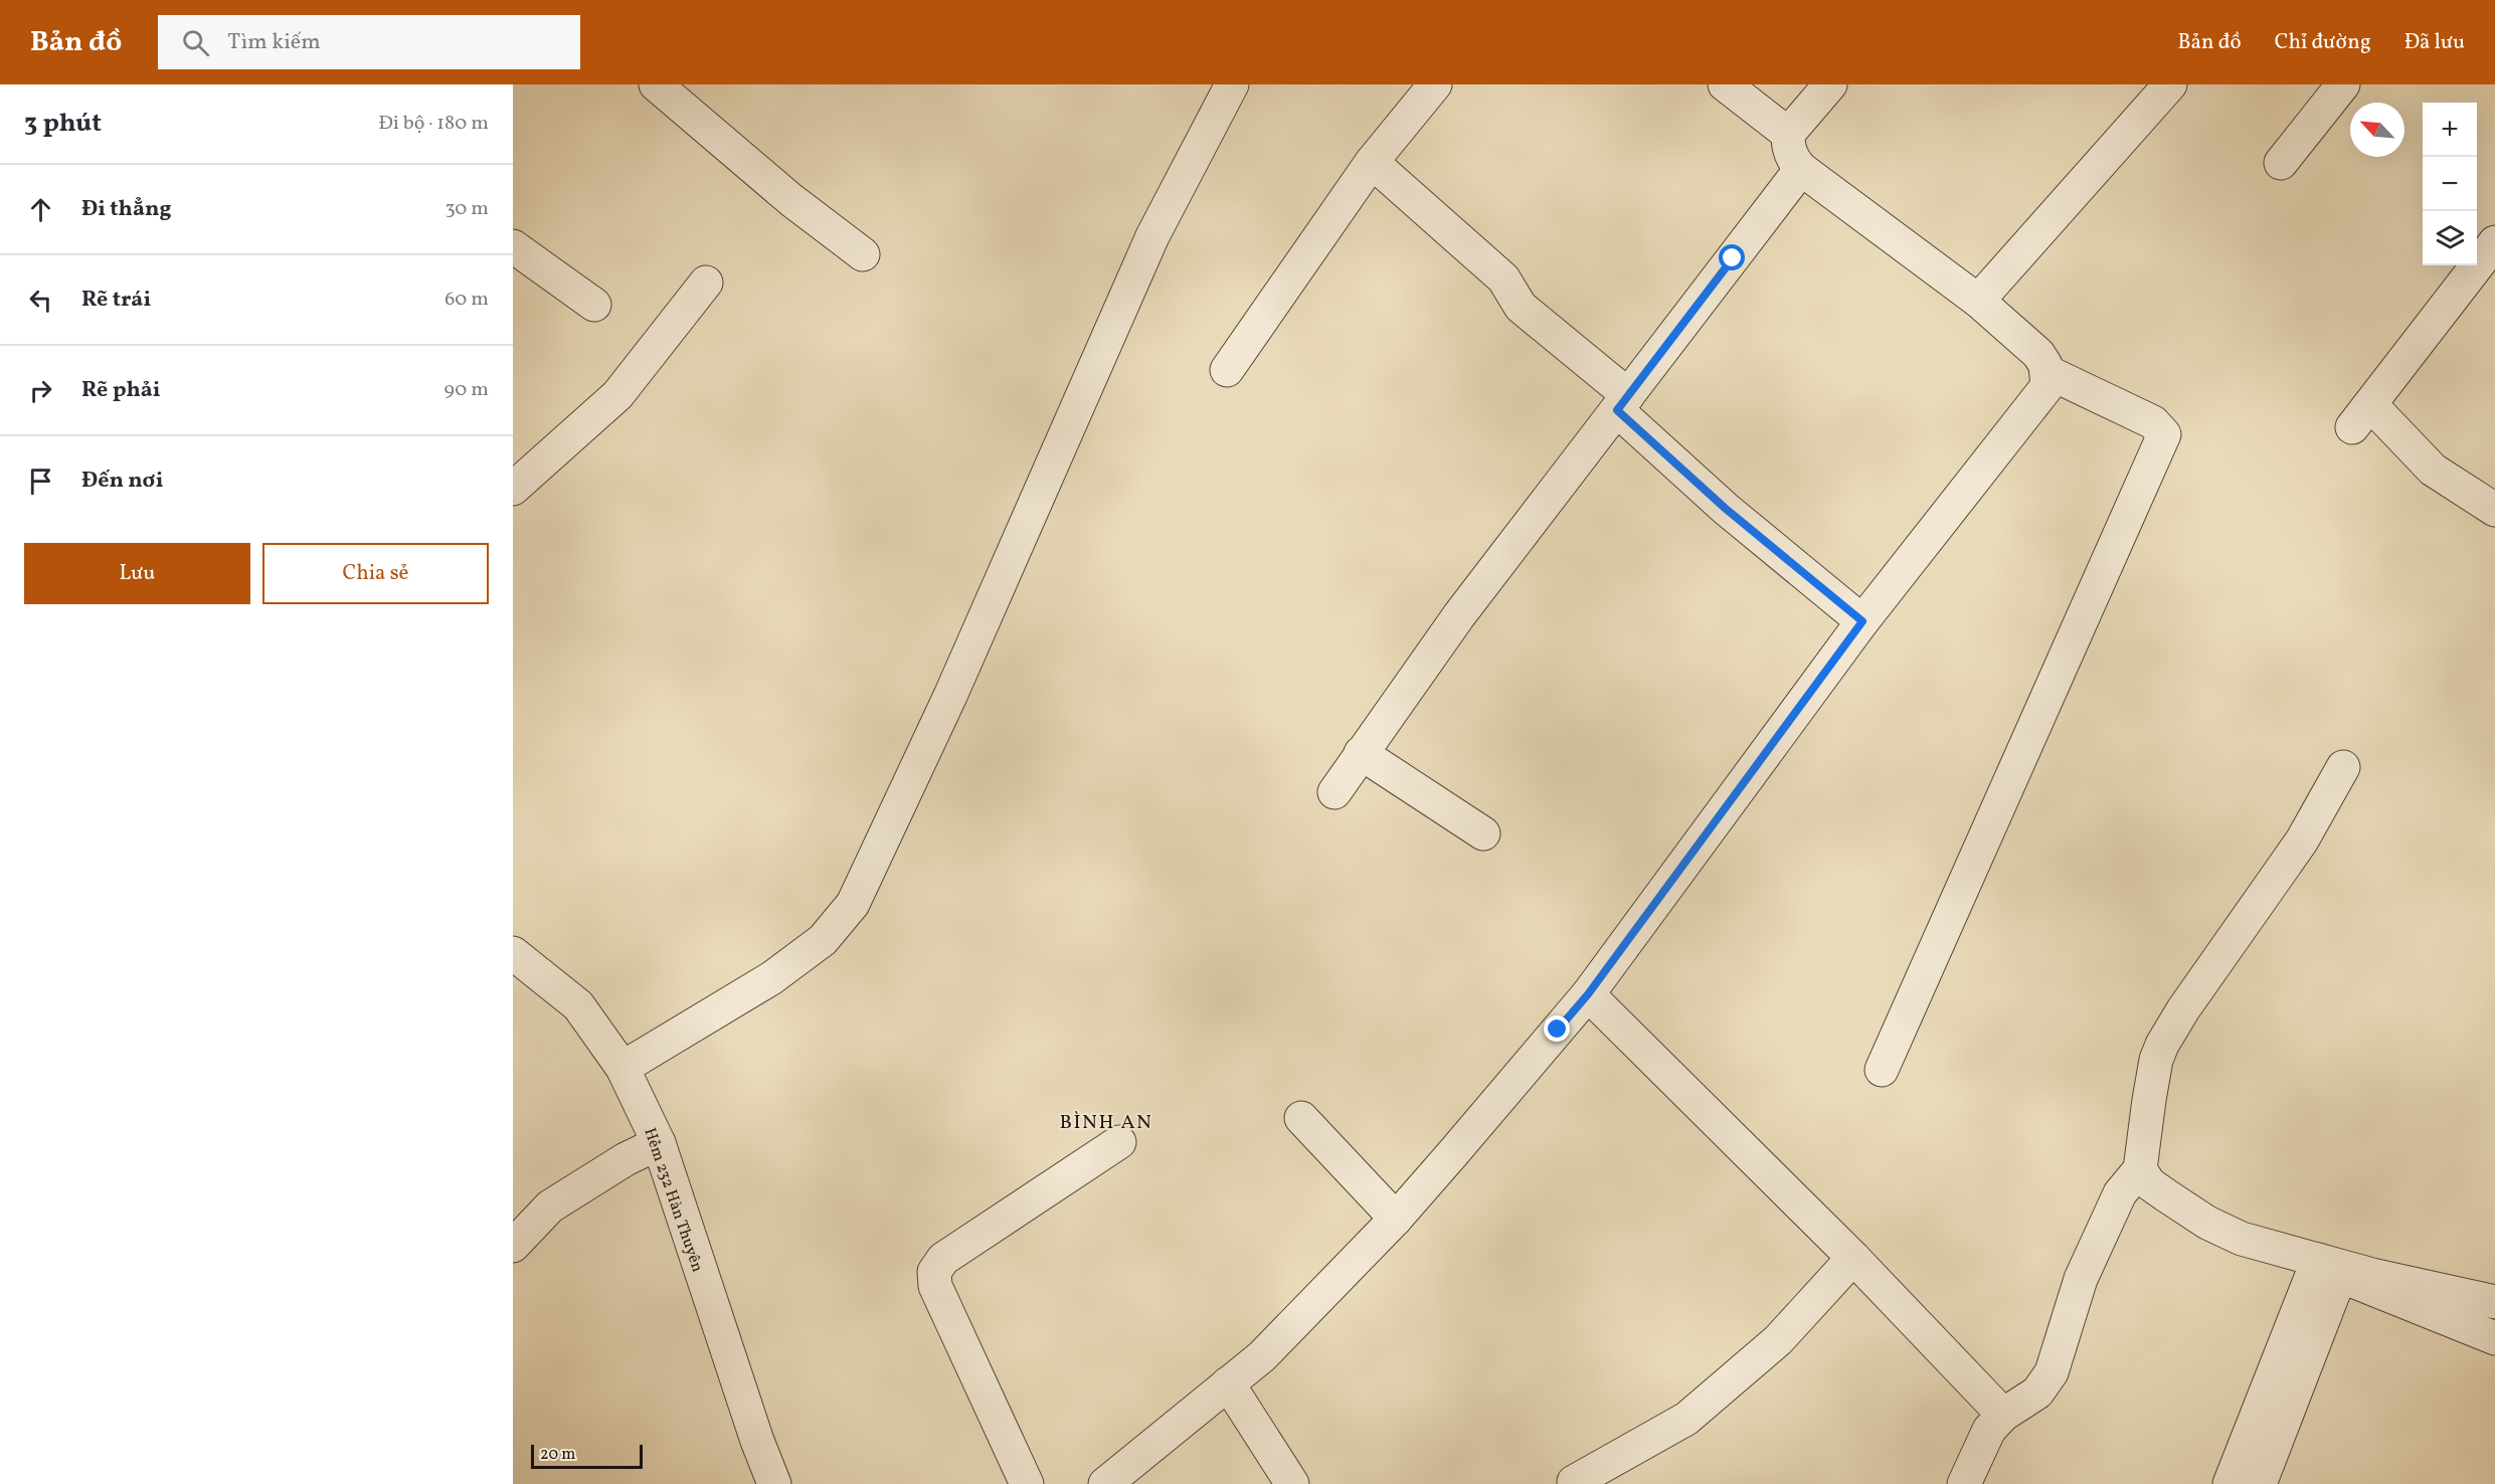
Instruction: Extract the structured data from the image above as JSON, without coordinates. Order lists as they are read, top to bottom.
{
  "streets": {
    "street": ["Hẻm 232 Hàn Thuyên"]
  },
  "districts": ["BÌNH AN"],
  "scale_bar": "20 m",
  "north": "top left",
  "page": {
    "header": "Bản đồ",
    "search": "Tìm kiếm",
    "nav": ["Bản đồ", "Chỉ đường", "Đã lưu"],
    "heading": ["3 phút", "Đi bộ · 180 m"],
    "map_buttons": ["+", "−"],
    "list": [
      ["Đi thẳng", "30 m"],
      ["Rẽ trái", "60 m"],
      ["Rẽ phải", "90 m"],
      "Đến nơi"
    ],
    "buttons": ["Lưu", "Chia sẻ"],
    "scale": "20 m"
  }
}
